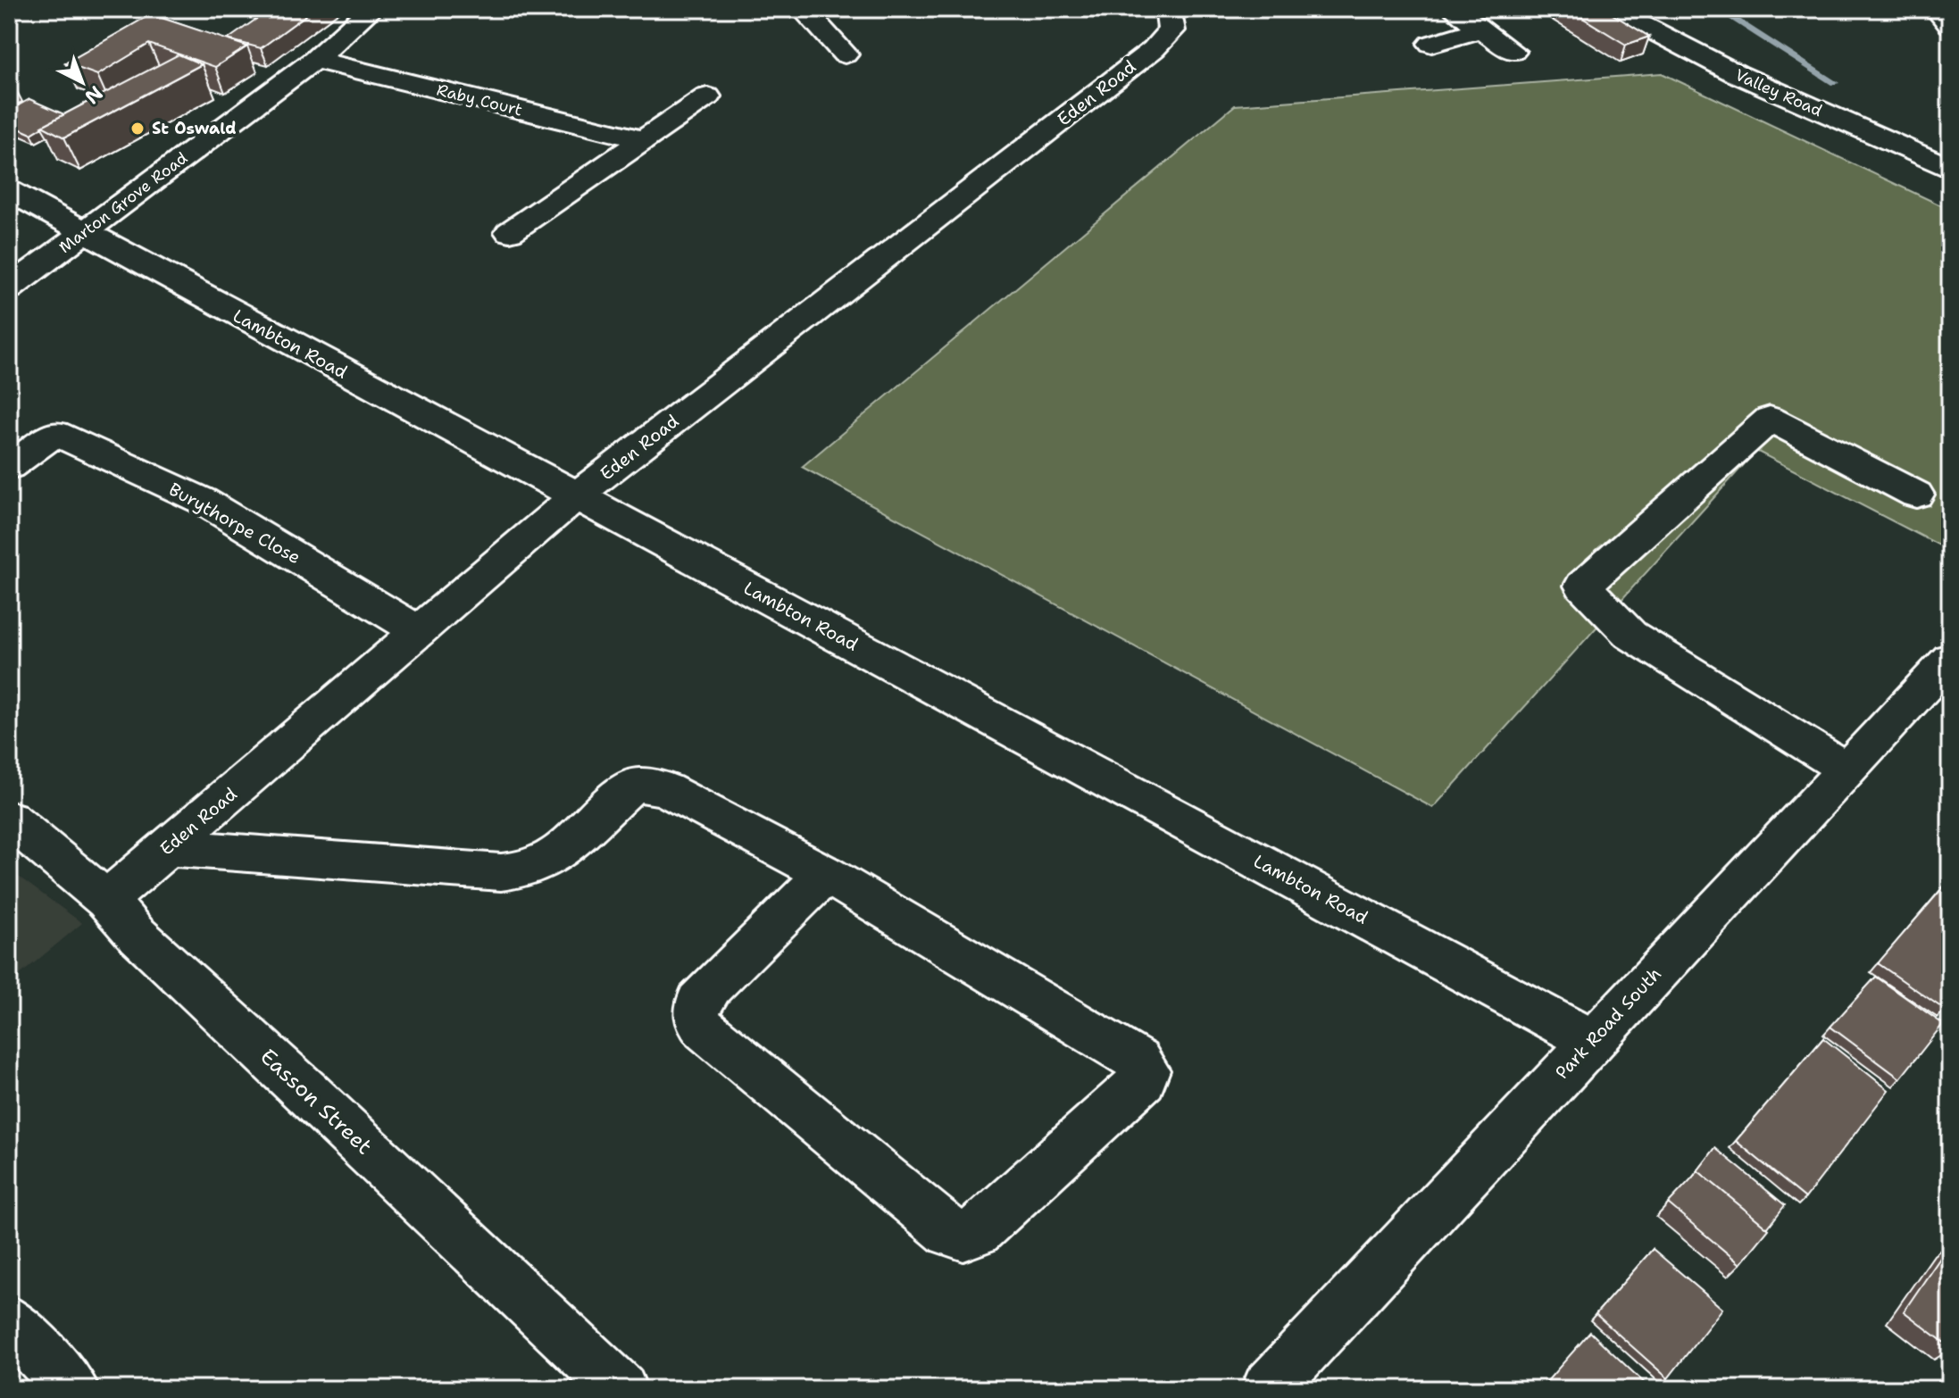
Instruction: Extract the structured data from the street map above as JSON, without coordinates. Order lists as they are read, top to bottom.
{
  "streets": {
    "street": [
      "Eden Road",
      "Valley Road",
      "Raby Court",
      "Marton Grove Road",
      "Lambton Road",
      "Burythorpe Close",
      "Park Road South",
      "Easson Street"
    ]
  },
  "crossings": [
    ["Eden Road", "Lambton Road"],
    ["Eden Road", "Burythorpe Close"],
    ["Eden Road", "Easson Street"],
    ["Raby Court", "Marton Grove Road"],
    ["Marton Grove Road", "Lambton Road"],
    ["Lambton Road", "Park Road South"]
  ],
  "places": ["St Oswald"],
  "north": "bottom right"
}
